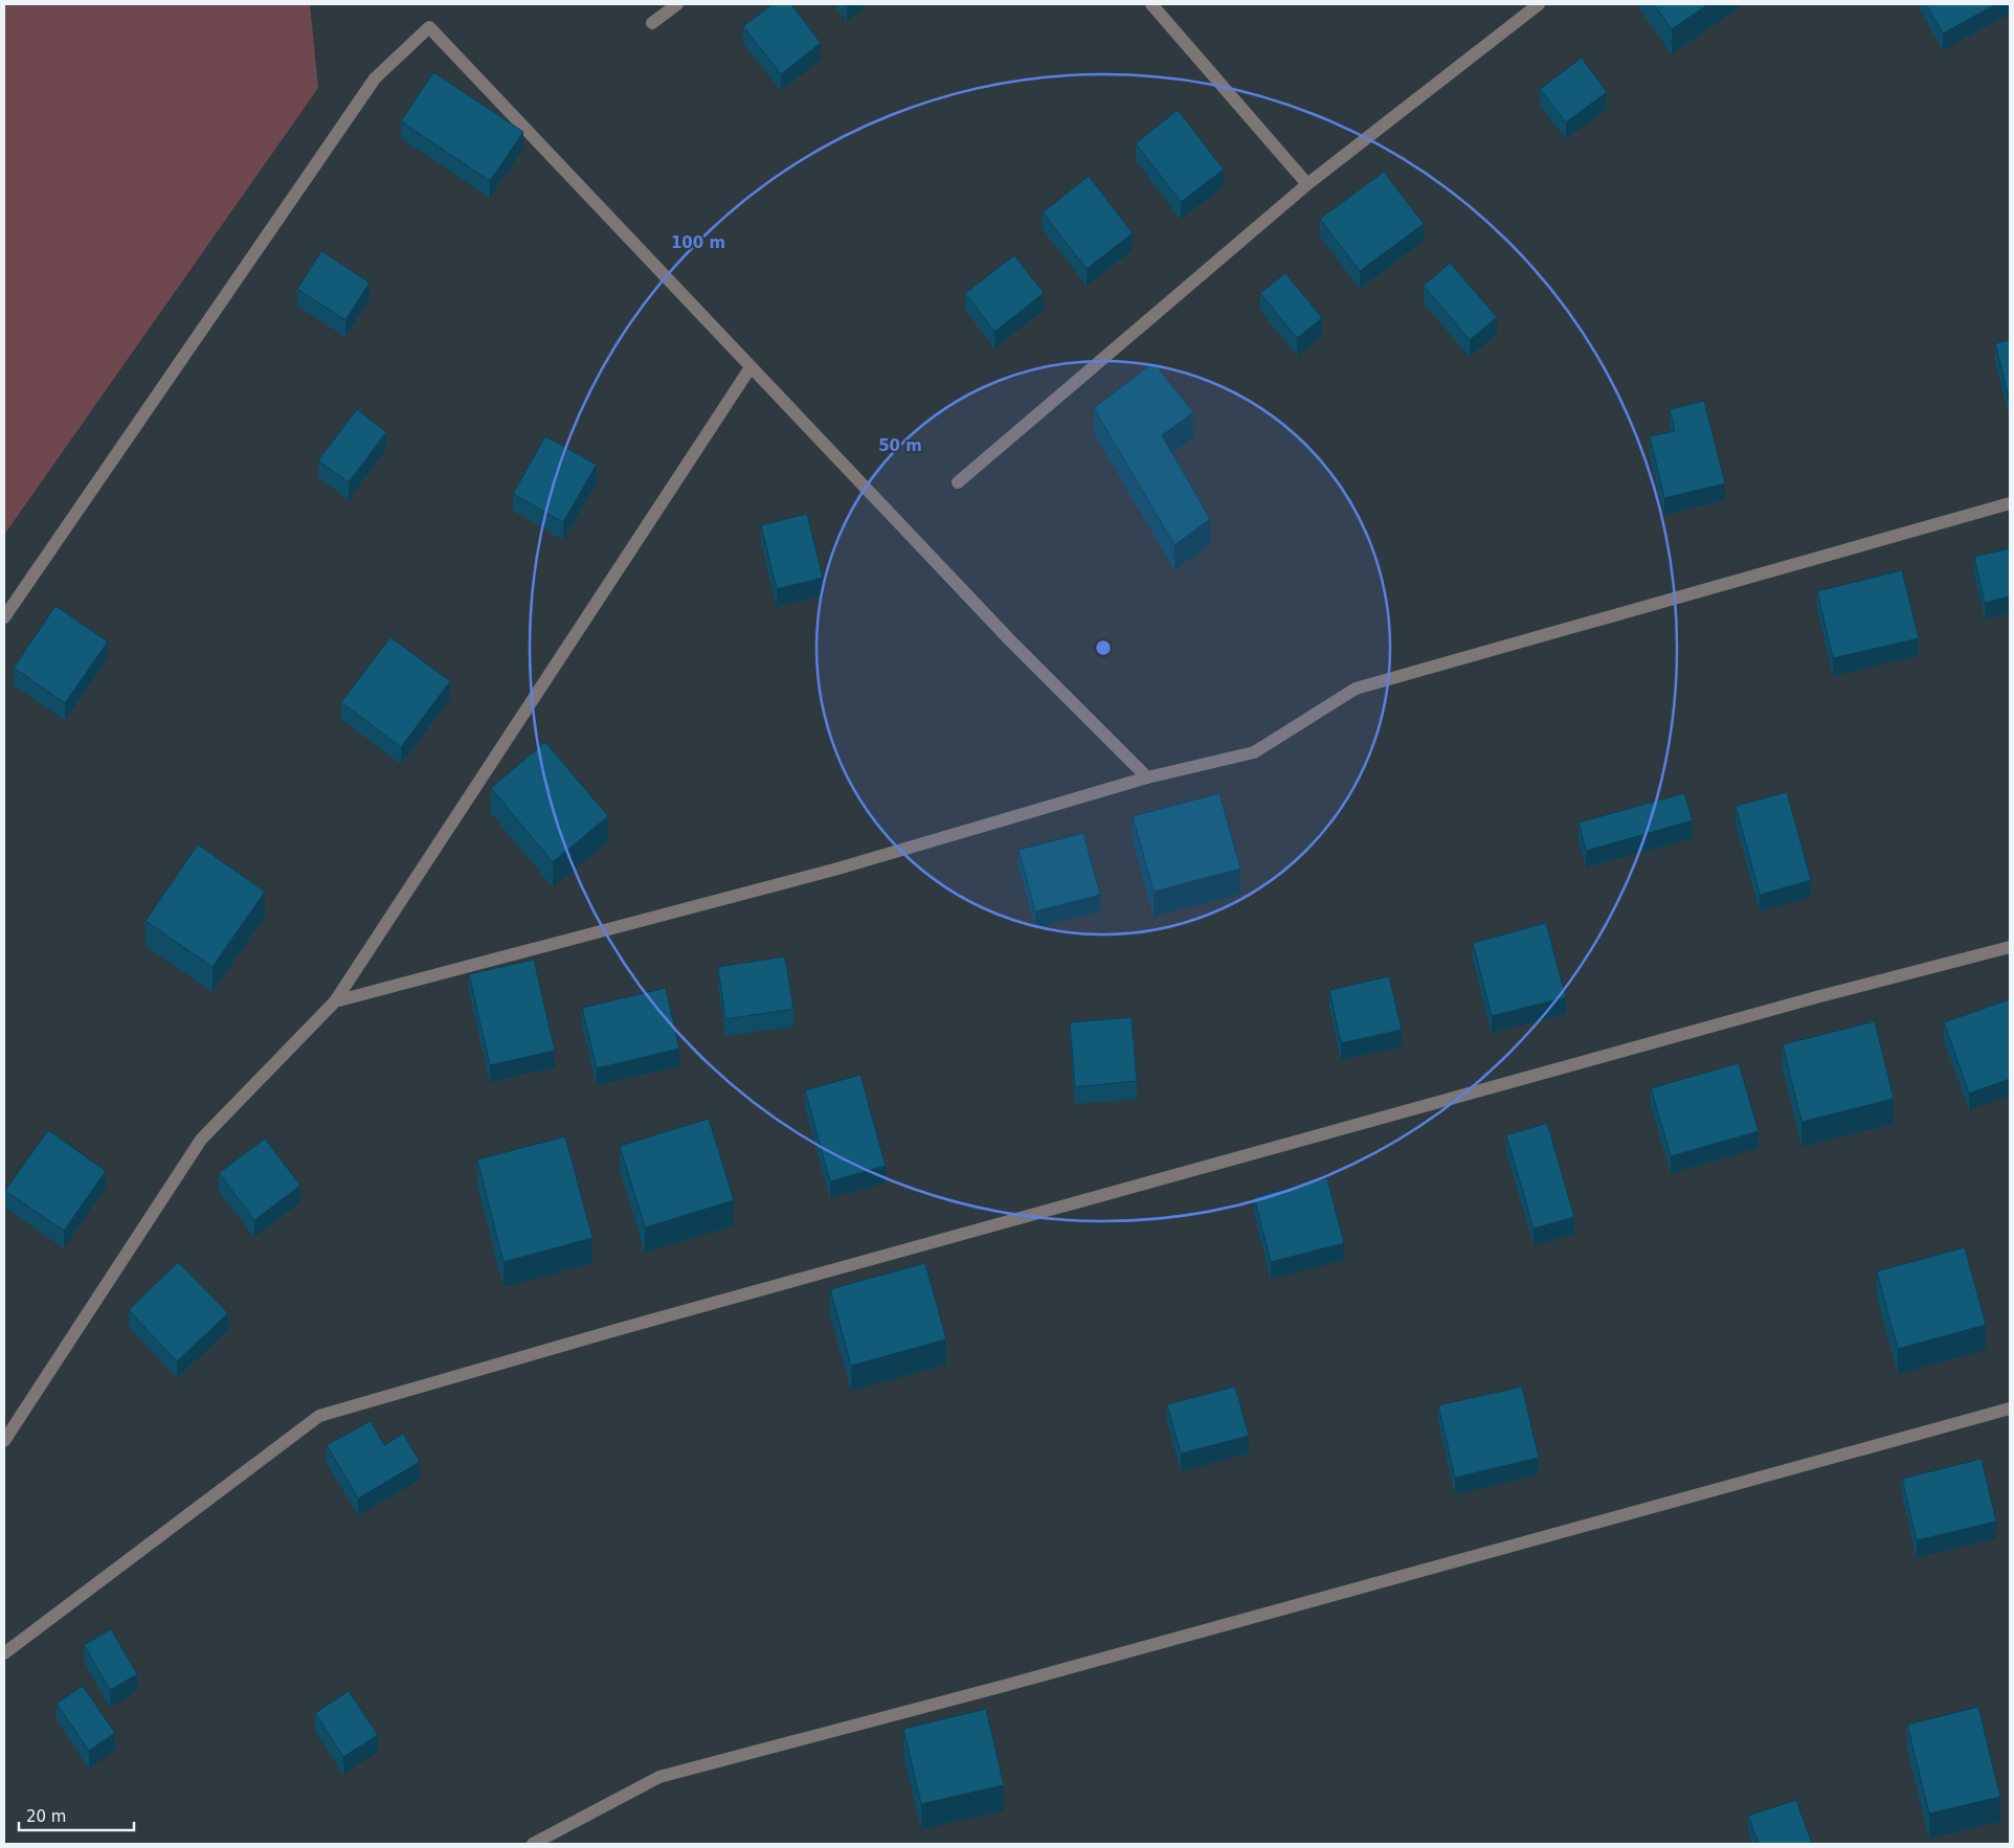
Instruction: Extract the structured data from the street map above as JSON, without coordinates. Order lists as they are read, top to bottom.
{
  "scale_bar": "20 m",
  "rings": ["100 m", "50 m"]
}
